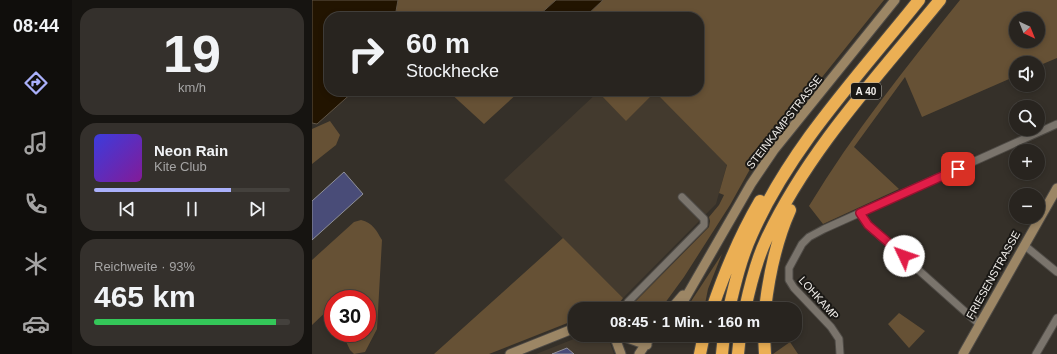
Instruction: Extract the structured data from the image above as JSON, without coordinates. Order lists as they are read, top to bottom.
{
  "streets": {
    "highway": ["A 40"],
    "main road": ["STEINKAMPSTRASSE", "FRIESENSTRASSE"],
    "street": ["LOHKAMP"]
  },
  "north": "bottom right",
  "page": {
    "tabs": "08:44",
    "tile": [
      ["19", "km/h"],
      ["Reichweite · 93%", "465 km"]
    ],
    "map_buttons": ["+", "−"],
    "turn": ["60 m", "Stockhecke"],
    "song": ["Neon Rain", "Kite Club"],
    "limit": "30",
    "trip": "08:45 · 1 Min. · 160 m"
  }
}
